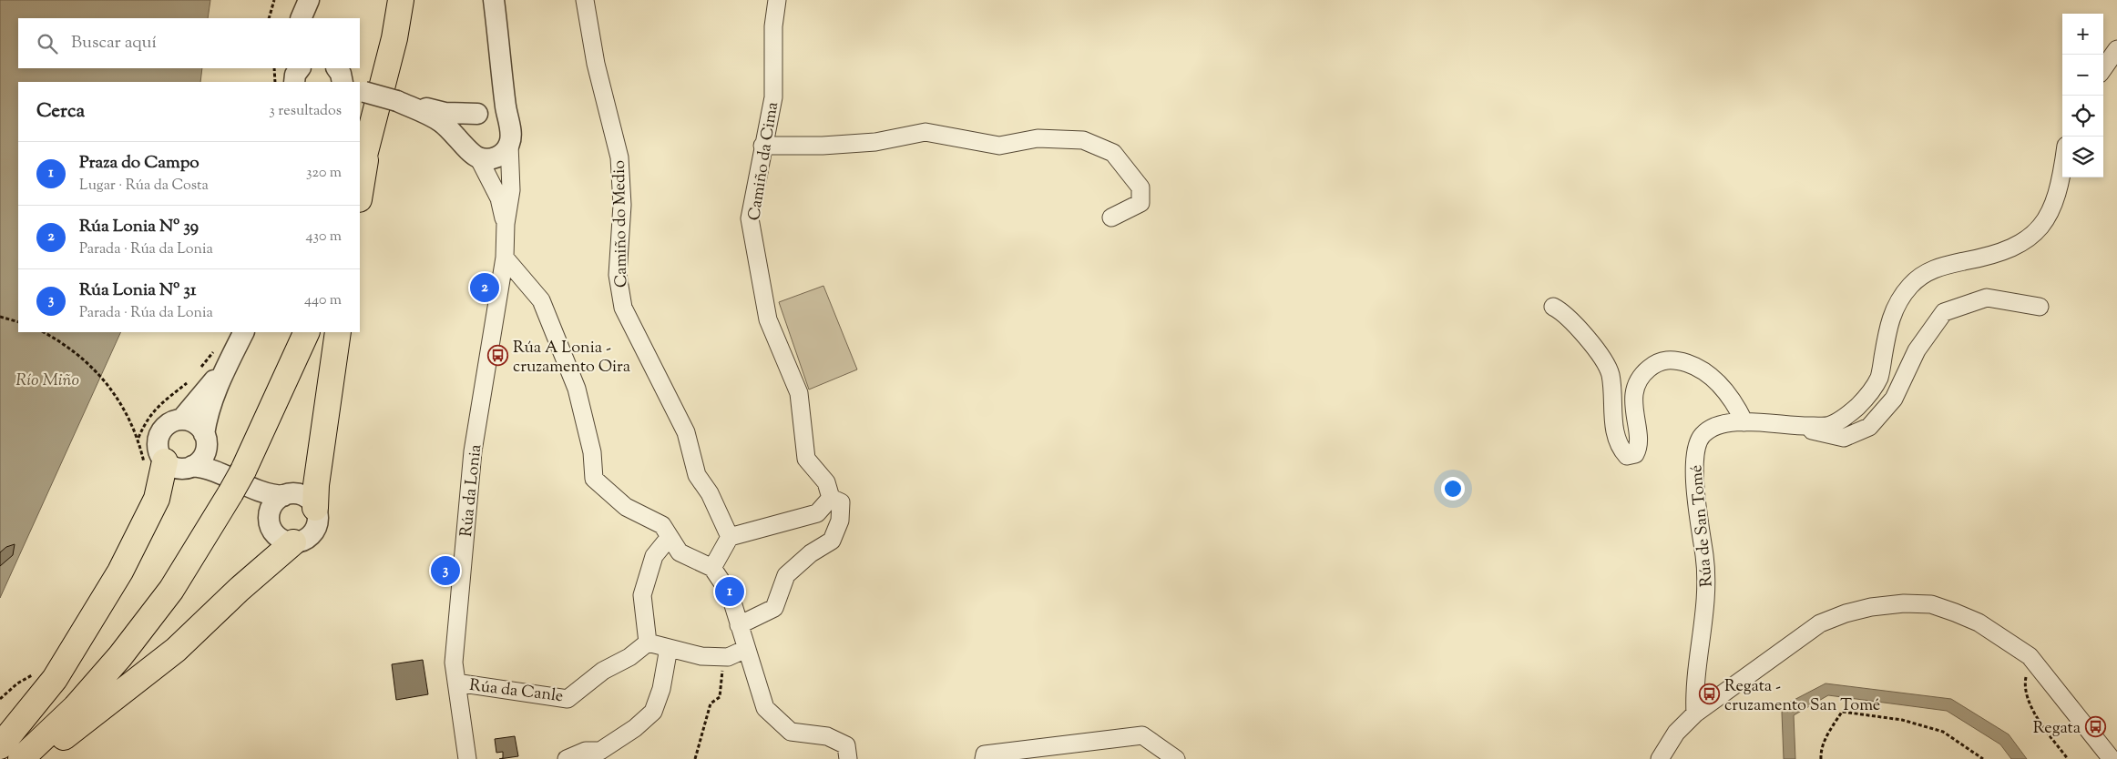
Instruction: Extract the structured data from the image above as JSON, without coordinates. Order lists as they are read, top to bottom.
{
  "streets": {
    "street": [
      "Camiño da Cima",
      "Camiño do Medio",
      "Rúa da Lonia",
      "Rúa de San Tomé",
      "Rúa da Canle"
    ]
  },
  "crossings": [
    ["Rúa da Lonia", "Rúa da Canle"]
  ],
  "water": ["Río Miño"],
  "places": {
    "bus stop": ["Rúa A Lonia - cruzamento Oira", "Regata - cruzamento San Tomé", "Regata"]
  },
  "page": {
    "map_buttons": ["+", "−"],
    "search": "Buscar aquí",
    "heading": ["Cerca", "3 resultados"],
    "list": [
      {
        "mark": "1",
        "name": "Praza do Campo",
        "note": "Lugar · Rúa da Costa",
        "value": "320 m"
      },
      {
        "mark": "2",
        "name": "Rúa Lonia Nº 39",
        "note": "Parada · Rúa da Lonia",
        "value": "430 m"
      },
      {
        "mark": "3",
        "name": "Rúa Lonia Nº 31",
        "note": "Parada · Rúa da Lonia",
        "value": "440 m"
      }
    ],
    "pins": ["2", "3", "1"]
  }
}
